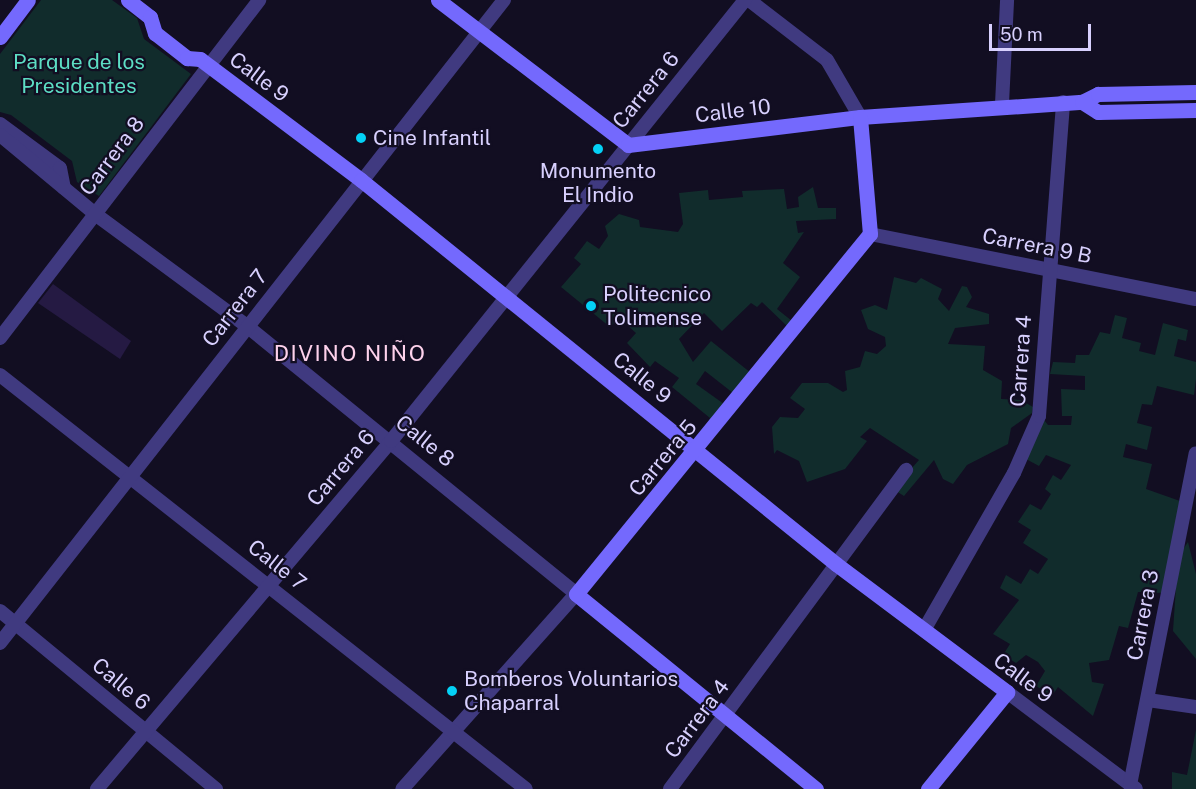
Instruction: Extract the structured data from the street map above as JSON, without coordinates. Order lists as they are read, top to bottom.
{
  "streets": {
    "main road": [
      "Calle 9",
      "Calle 10",
      "Calle 8",
      "Carrera 5"
    ],
    "street": [
      "Carrera 6",
      "Carrera 8",
      "Carrera 9 B",
      "Carrera 7",
      "Carrera 4",
      "Calle 7",
      "Carrera 3",
      "Calle 6"
    ]
  },
  "crossings": [
    ["Calle 9", "Carrera 6"],
    ["Calle 9", "Carrera 8"],
    ["Calle 9", "Carrera 7"],
    ["Calle 9", "Carrera 4"],
    ["Calle 9", "Carrera 5"],
    ["Calle 9", "Carrera 3"],
    ["Carrera 6", "Calle 10"],
    ["Carrera 6", "Calle 8"],
    ["Carrera 6", "Calle 7"],
    ["Carrera 6", "Calle 6"],
    ["Calle 10", "Carrera 4"],
    ["Carrera 8", "Calle 8"],
    ["Carrera 9 B", "Carrera 4"],
    ["Carrera 9 B", "Carrera 5"],
    ["Carrera 7", "Calle 8"],
    ["Carrera 7", "Calle 7"],
    ["Carrera 7", "Calle 6"],
    ["Carrera 4", "Calle 8"],
    ["Calle 8", "Carrera 5"],
    ["Carrera 5", "Calle 7"]
  ],
  "districts": ["DIVINO NIÑO"],
  "parks": ["Parque de los Presidentes"],
  "places": [
    "Cine Infantil",
    "Monumento El Indio",
    "Politecnico Tolimense",
    "Bomberos Voluntarios Chaparral"
  ],
  "scale_bar": "50 m"
}
